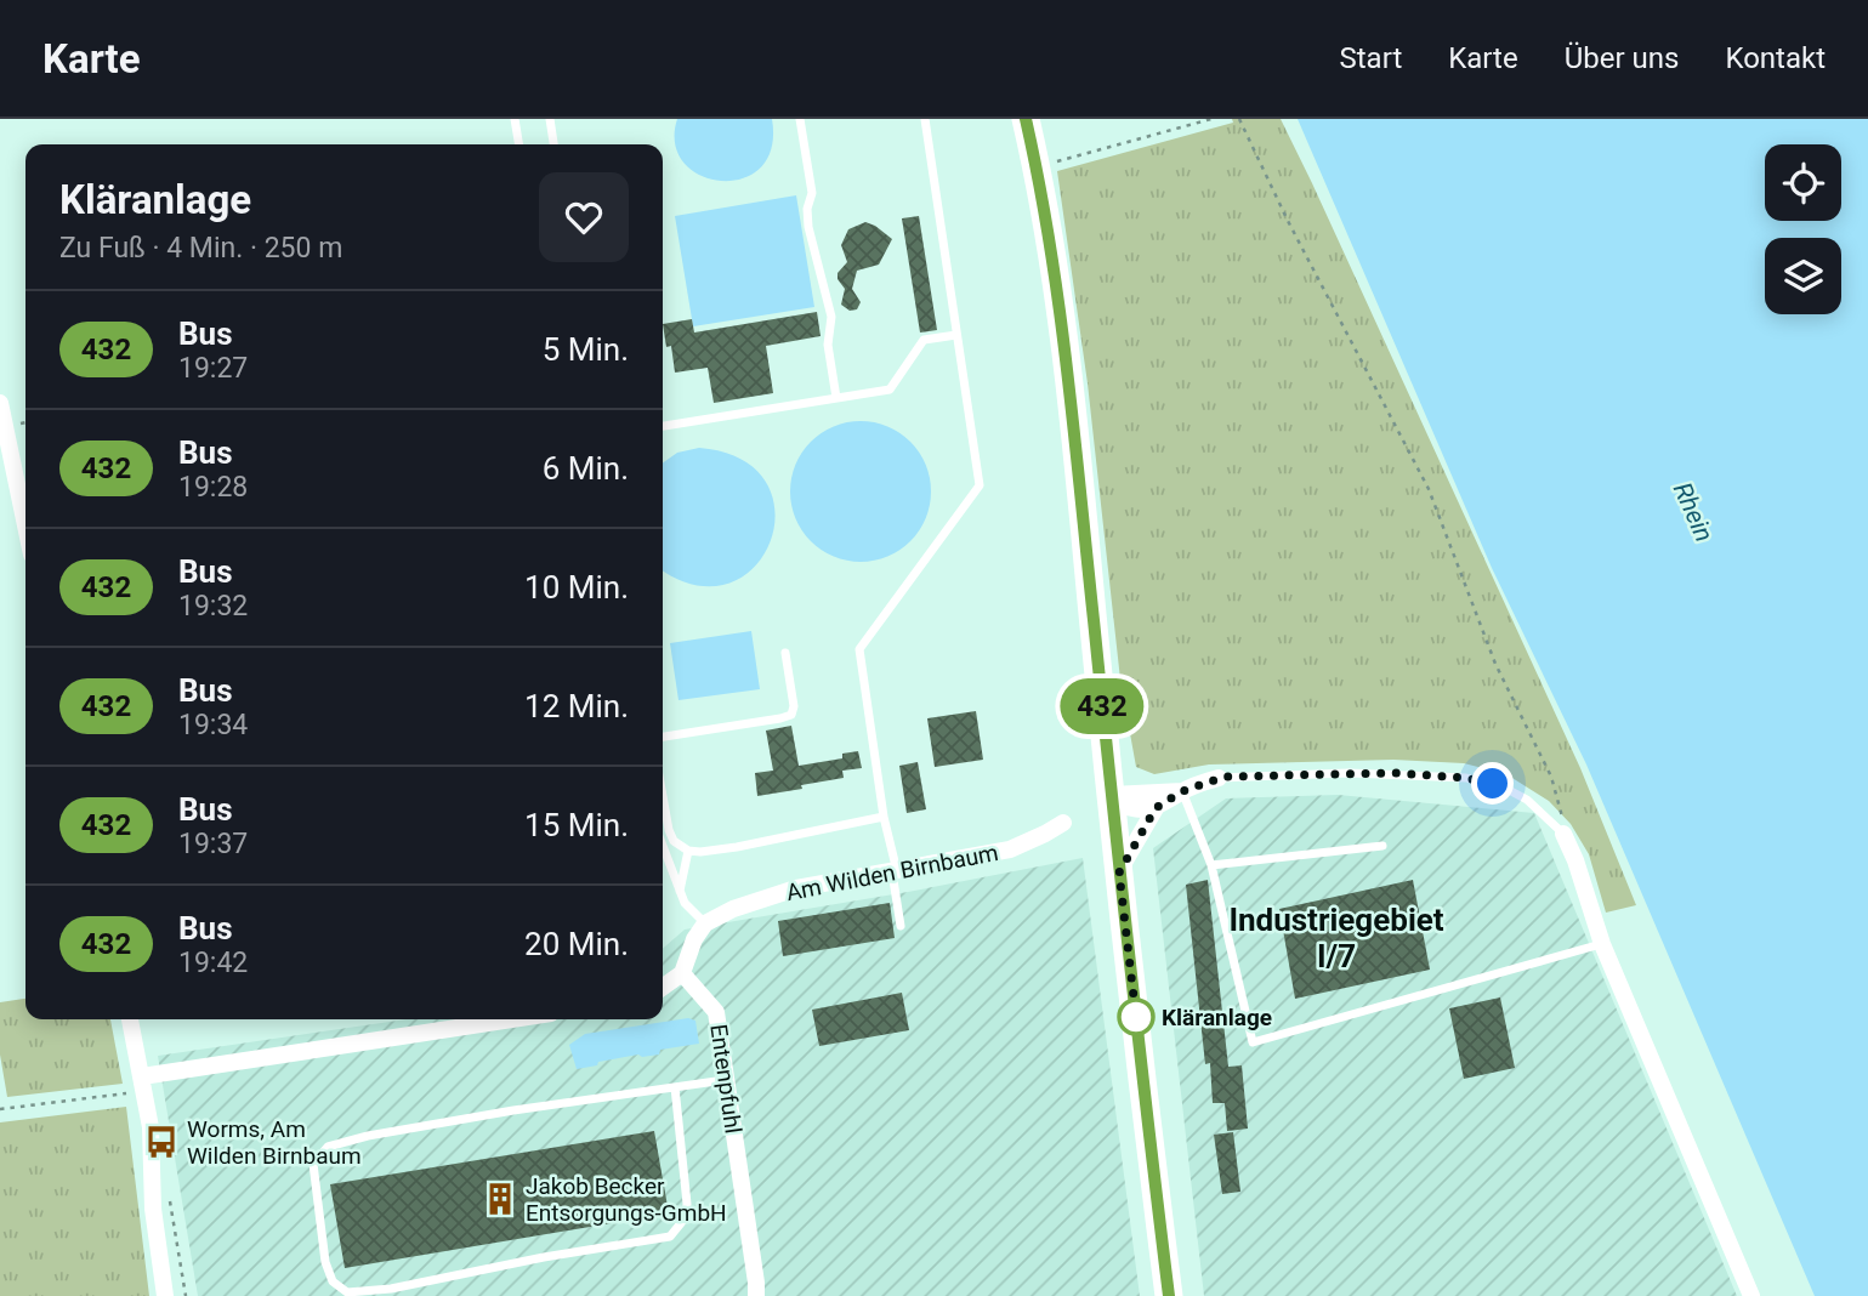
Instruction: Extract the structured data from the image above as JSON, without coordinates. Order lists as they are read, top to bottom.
{
  "streets": {
    "street": ["Am Wilden Birnbaum", "Entenpfuhl"]
  },
  "districts": ["Industriegebiet I/7"],
  "water": ["Rhein"],
  "places": {
    "other": ["Kläranlage"],
    "bus stop": ["Worms, Am Wilden Birnbaum"],
    "building": ["Jakob Becker Entsorgungs-GmbH"]
  },
  "lines": ["bus line 432"],
  "page": {
    "header": "Karte",
    "nav": [
      "Start",
      "Karte",
      "Über uns",
      "Kontakt"
    ],
    "on_map": "432",
    "heading": ["Kläranlage", "Zu Fuß · 4 Min. · 250 m"],
    "list": [
      {
        "mark": "432",
        "name": "Bus",
        "note": "19:27",
        "value": "5 Min."
      },
      {
        "mark": "432",
        "name": "Bus",
        "note": "19:28",
        "value": "6 Min."
      },
      {
        "mark": "432",
        "name": "Bus",
        "note": "19:32",
        "value": "10 Min."
      },
      {
        "mark": "432",
        "name": "Bus",
        "note": "19:34",
        "value": "12 Min."
      },
      {
        "mark": "432",
        "name": "Bus",
        "note": "19:37",
        "value": "15 Min."
      },
      {
        "mark": "432",
        "name": "Bus",
        "note": "19:42",
        "value": "20 Min."
      }
    ]
  }
}
